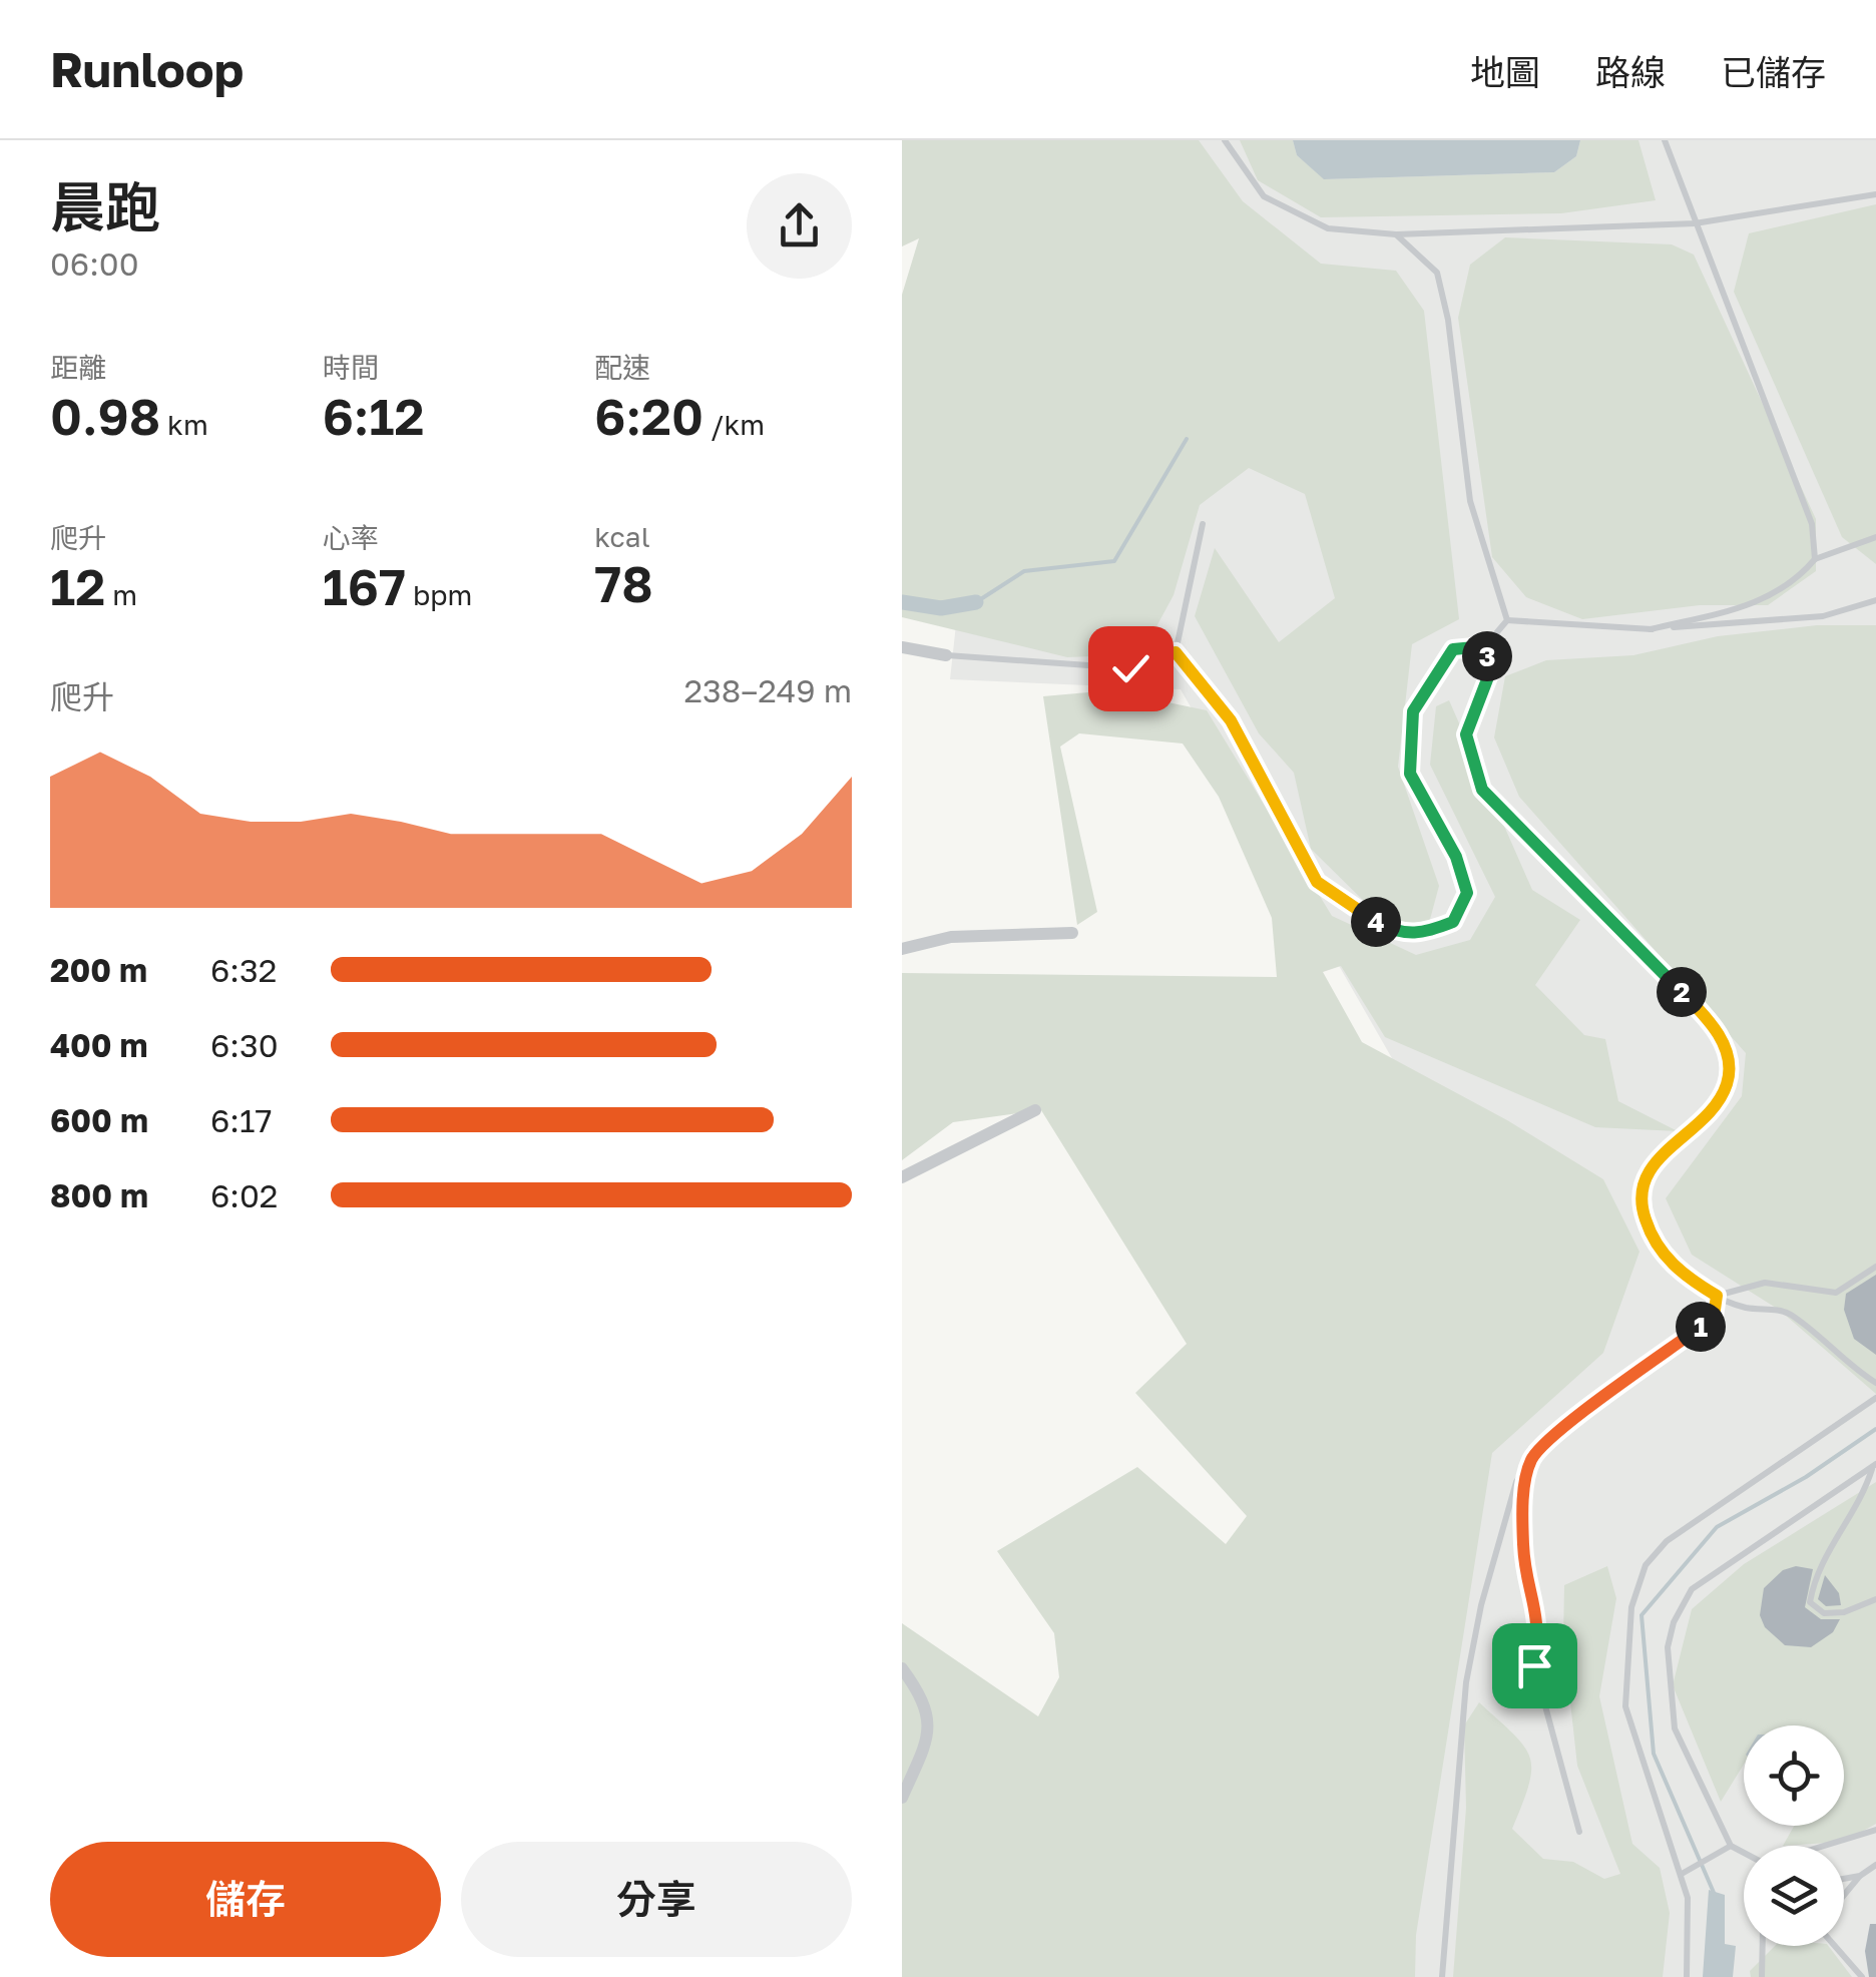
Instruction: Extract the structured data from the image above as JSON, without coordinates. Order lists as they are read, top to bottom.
{
  "page": {
    "header": "Runloop",
    "nav": ["地圖", "路線", "已儲存"],
    "heading": ["晨跑", "06:00"],
    "stats": [
      ["距離", "0.98 km"],
      ["時間", "6:12"],
      ["配速", "6:20 /km"],
      ["爬升", "12 m"],
      ["心率", "167 bpm"],
      ["kcal", "78"]
    ],
    "pins": [
      "3",
      "4",
      "2",
      "1"
    ],
    "chart": ["爬升", "238–249 m"],
    "list": [
      {
        "name": "200 m",
        "note": "6:32"
      },
      {
        "name": "400 m",
        "note": "6:30"
      },
      {
        "name": "600 m",
        "note": "6:17"
      },
      {
        "name": "800 m",
        "note": "6:02"
      }
    ],
    "buttons": ["儲存", "分享"]
  }
}
